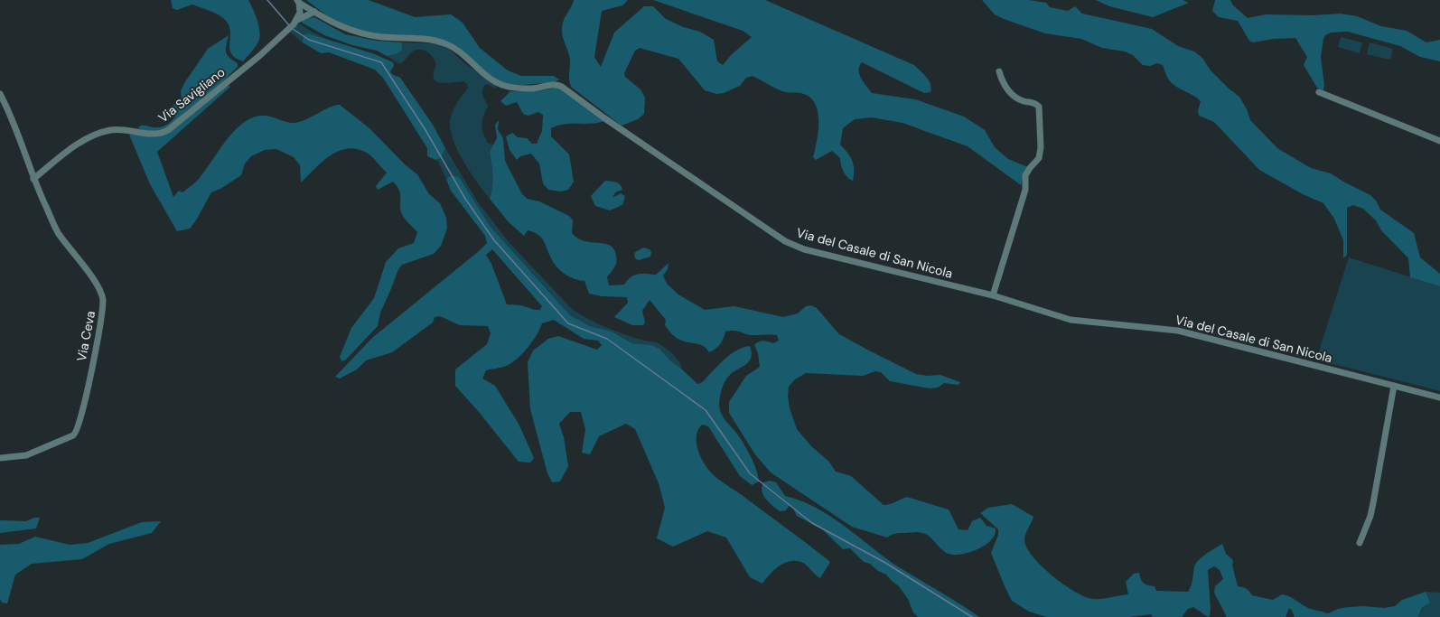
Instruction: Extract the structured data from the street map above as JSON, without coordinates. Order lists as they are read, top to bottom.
{
  "streets": {
    "street": ["Via Savigliano", "Via del Casale di San Nicola", "Via Ceva"]
  },
  "crossings": [
    ["Via Savigliano", "Via Ceva"]
  ]
}
